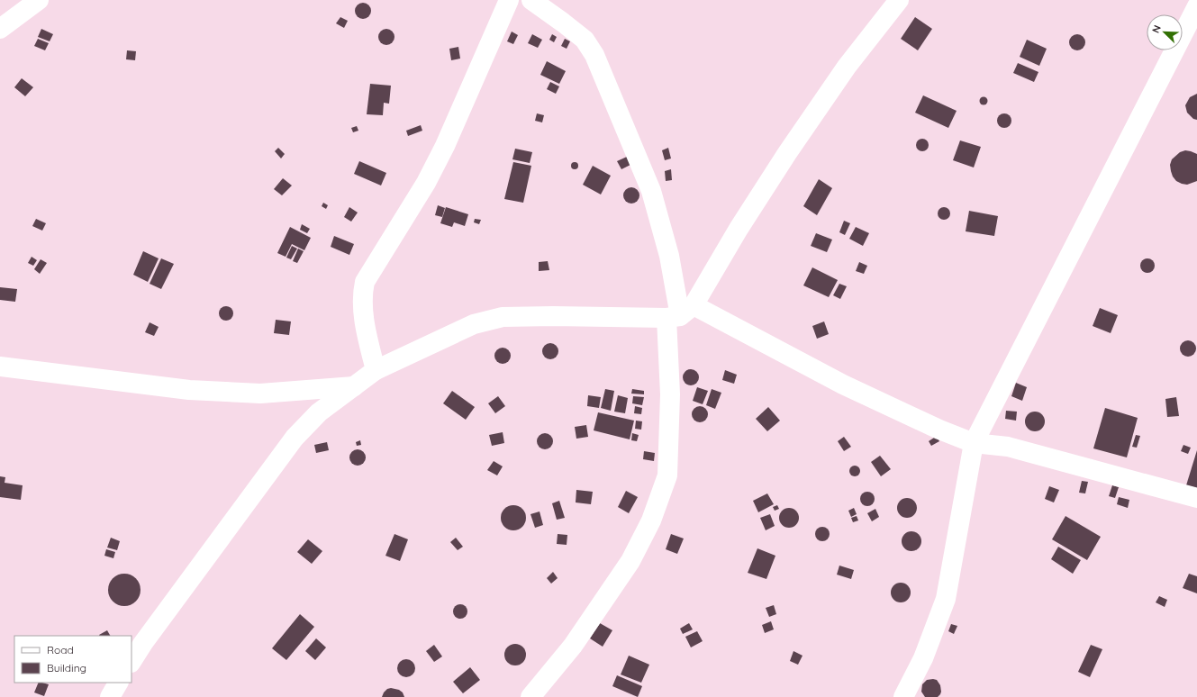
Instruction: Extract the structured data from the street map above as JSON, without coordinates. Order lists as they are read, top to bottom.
{
  "legend": ["Road", "Building"],
  "north": "top left"
}
